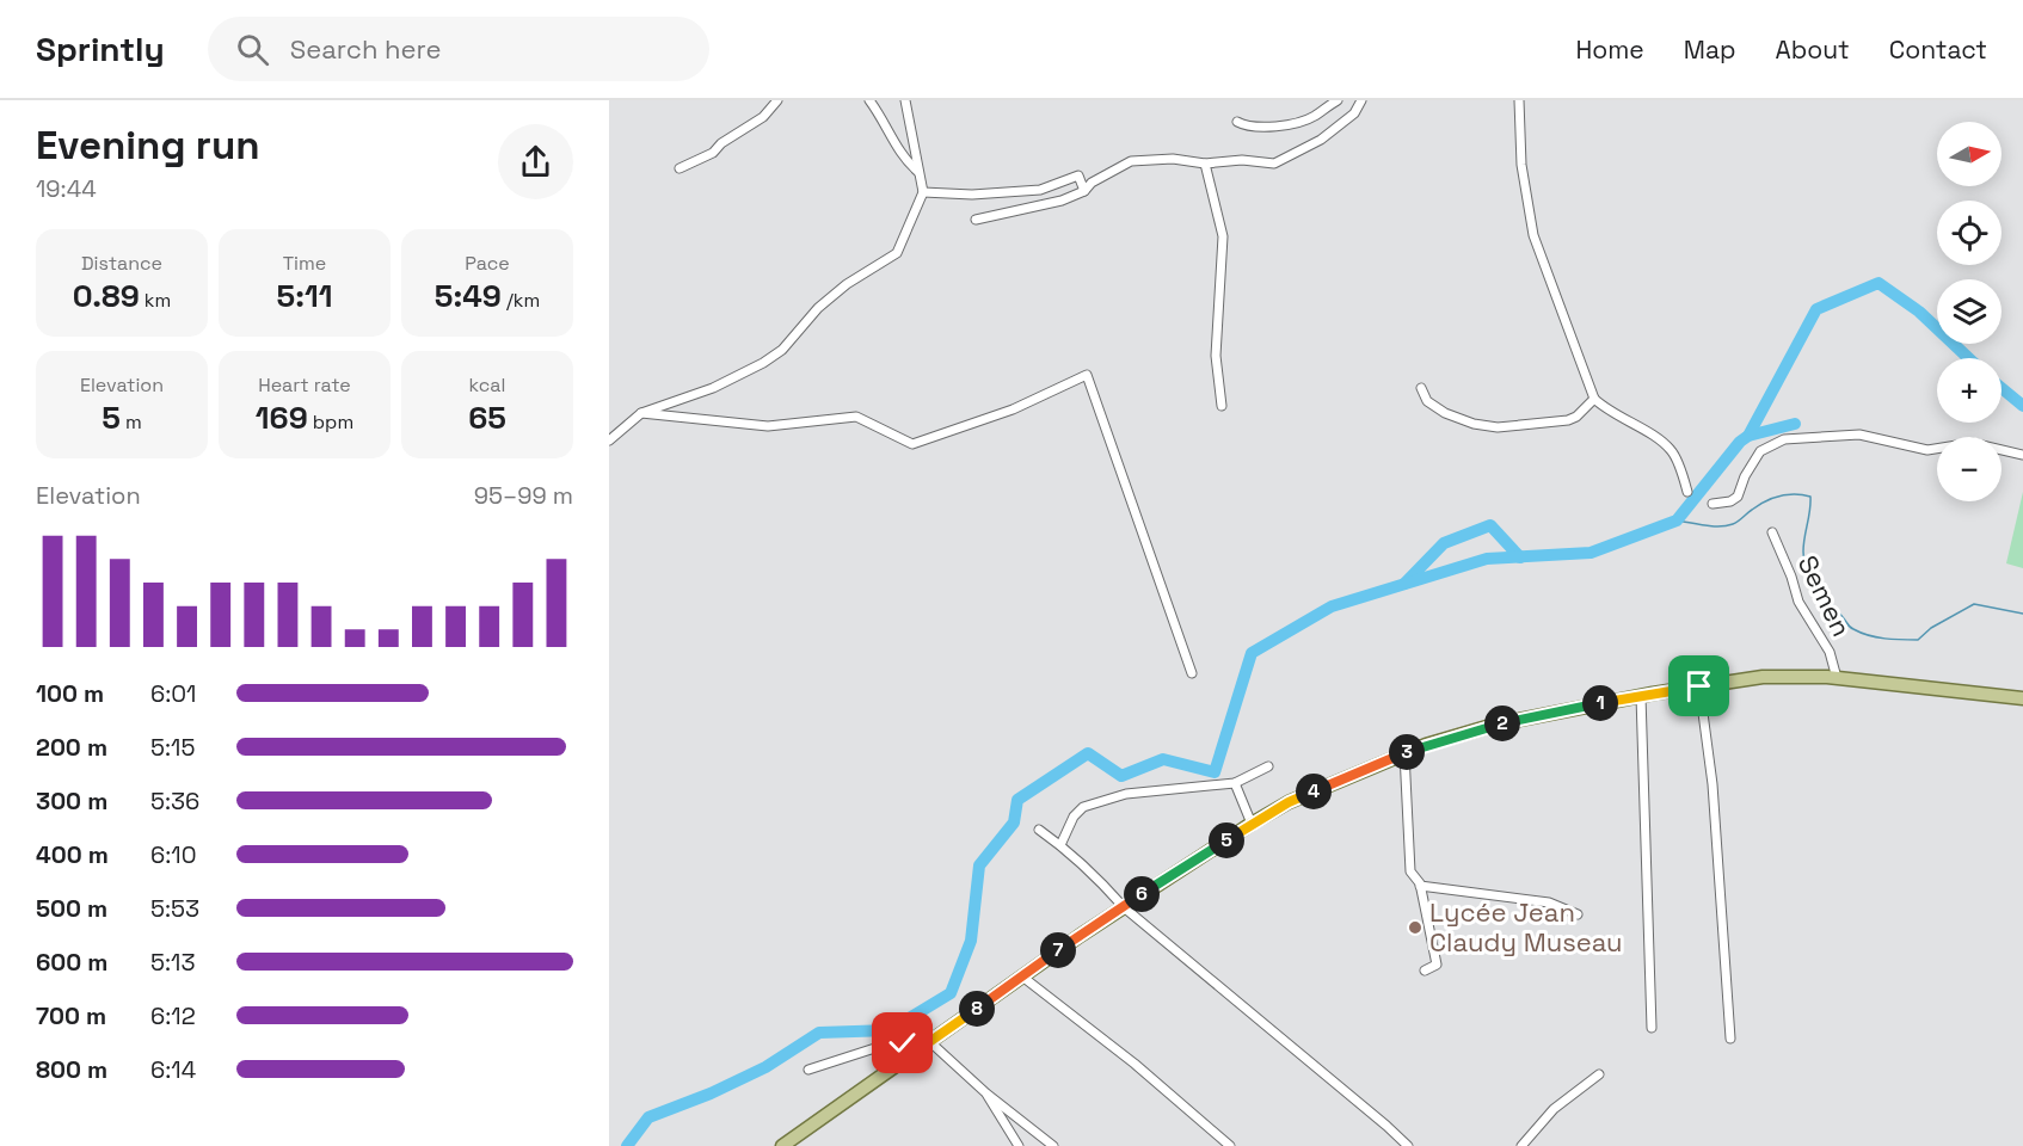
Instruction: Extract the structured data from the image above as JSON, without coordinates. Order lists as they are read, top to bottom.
{
  "streets": {
    "street": ["Semen"]
  },
  "places": ["Lycée Jean Claudy Museau"],
  "north": "right",
  "page": {
    "header": "Sprintly",
    "search": "Search here",
    "nav": [
      "Home",
      "Map",
      "About",
      "Contact"
    ],
    "heading": ["Evening run", "19:44"],
    "map_buttons": ["+", "−"],
    "stats": [
      ["Distance", "0.89 km"],
      ["Time", "5:11"],
      ["Pace", "5:49 /km"],
      ["Elevation", "5 m"],
      ["Heart rate", "169 bpm"],
      ["kcal", "65"]
    ],
    "chart": ["Elevation", "95–99 m"],
    "list": [
      {
        "name": "100 m",
        "note": "6:01"
      },
      {
        "name": "200 m",
        "note": "5:15"
      },
      {
        "name": "300 m",
        "note": "5:36"
      },
      {
        "name": "400 m",
        "note": "6:10"
      },
      {
        "name": "500 m",
        "note": "5:53"
      },
      {
        "name": "600 m",
        "note": "5:13"
      },
      {
        "name": "700 m",
        "note": "6:12"
      },
      {
        "name": "800 m",
        "note": "6:14"
      }
    ],
    "pins": [
      "1",
      "2",
      "3",
      "4",
      "5",
      "6",
      "7",
      "8"
    ]
  }
}
